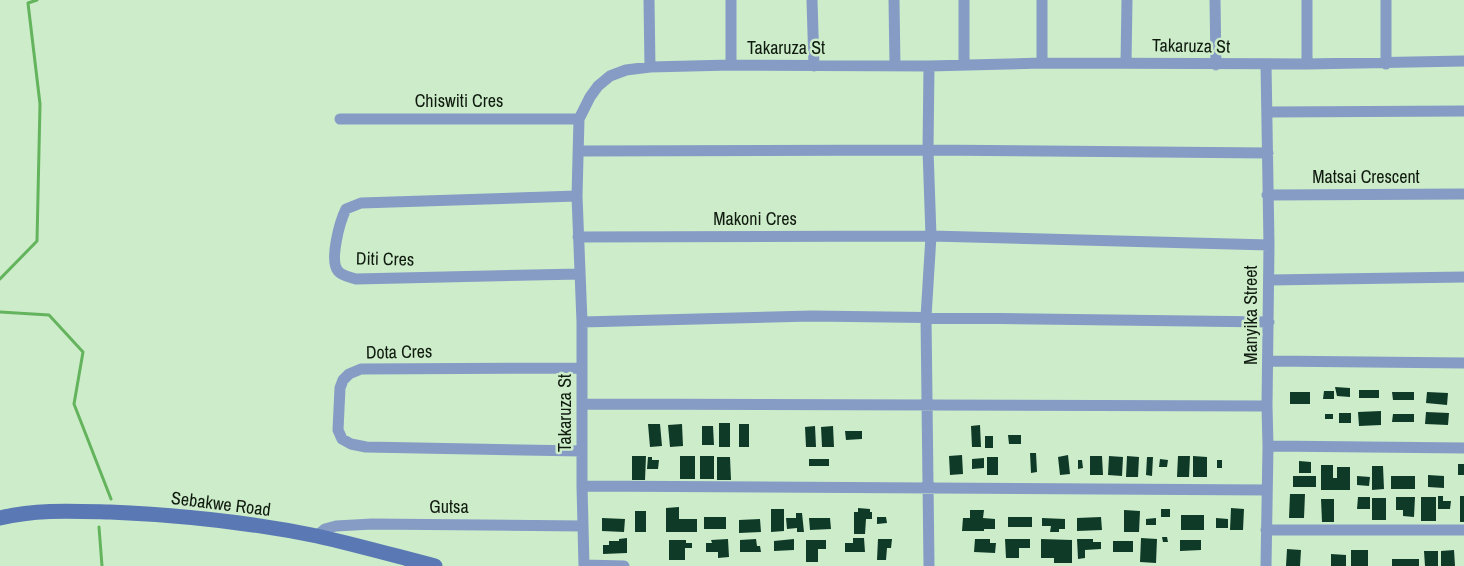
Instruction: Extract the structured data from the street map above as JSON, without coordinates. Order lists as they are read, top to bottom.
{
  "streets": {
    "street": [
      "Takaruza St",
      "Chiswiti Cres",
      "Matsai Crescent",
      "Makoni Cres",
      "Diti Cres",
      "Manyika Street",
      "Dota Cres",
      "Sebakwe Road",
      "Gutsa"
    ]
  },
  "crossings": [
    ["Takaruza St", "Chiswiti Cres"],
    ["Takaruza St", "Makoni Cres"],
    ["Takaruza St", "Diti Cres"],
    ["Takaruza St", "Manyika Street"],
    ["Takaruza St", "Dota Cres"],
    ["Takaruza St", "Gutsa"],
    ["Matsai Crescent", "Manyika Street"],
    ["Makoni Cres", "Manyika Street"],
    ["Sebakwe Road", "Gutsa"]
  ]
}
